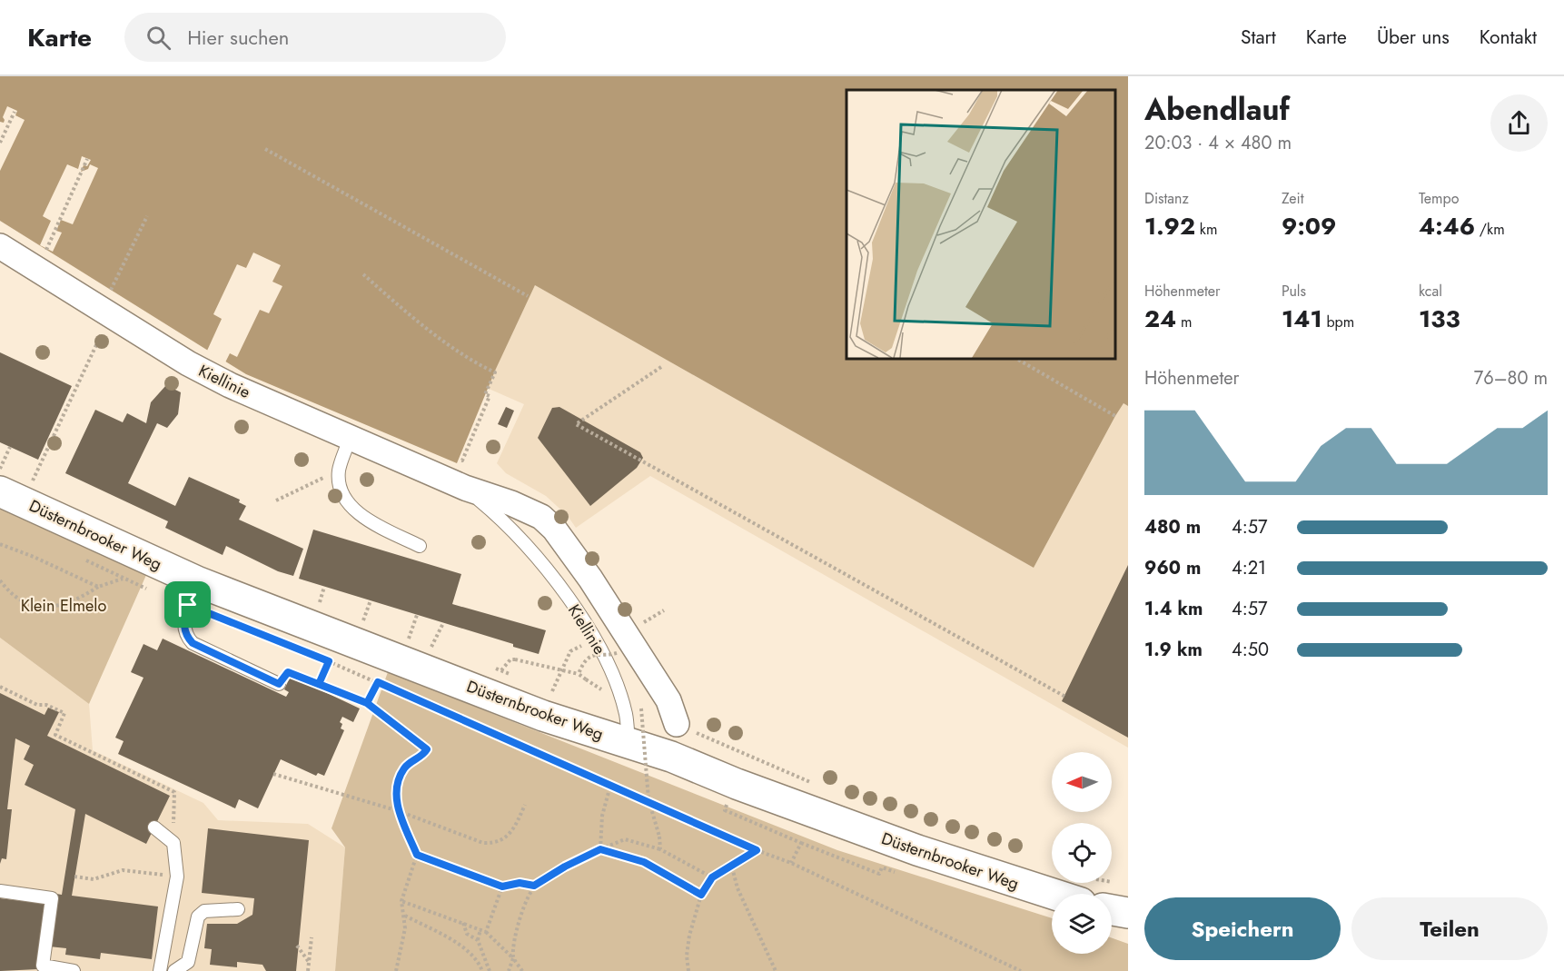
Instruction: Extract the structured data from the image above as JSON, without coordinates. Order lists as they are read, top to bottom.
{
  "streets": {
    "street": ["Kiellinie", "Düsternbrooker Weg"]
  },
  "crossings": [
    ["Kiellinie", "Düsternbrooker Weg"]
  ],
  "parks": ["Klein Elmelo"],
  "north": "left",
  "page": {
    "header": "Karte",
    "search": "Hier suchen",
    "nav": [
      "Start",
      "Karte",
      "Über uns",
      "Kontakt"
    ],
    "heading": ["Abendlauf", "20:03 · 4 × 480 m"],
    "stats": [
      ["Distanz", "1.92 km"],
      ["Zeit", "9:09"],
      ["Tempo", "4:46 /km"],
      ["Höhenmeter", "24 m"],
      ["Puls", "141 bpm"],
      ["kcal", "133"]
    ],
    "chart": ["Höhenmeter", "76–80 m"],
    "list": [
      {
        "name": "480 m",
        "note": "4:57"
      },
      {
        "name": "960 m",
        "note": "4:21"
      },
      {
        "name": "1.4 km",
        "note": "4:57"
      },
      {
        "name": "1.9 km",
        "note": "4:50"
      }
    ],
    "buttons": ["Speichern", "Teilen"]
  }
}
